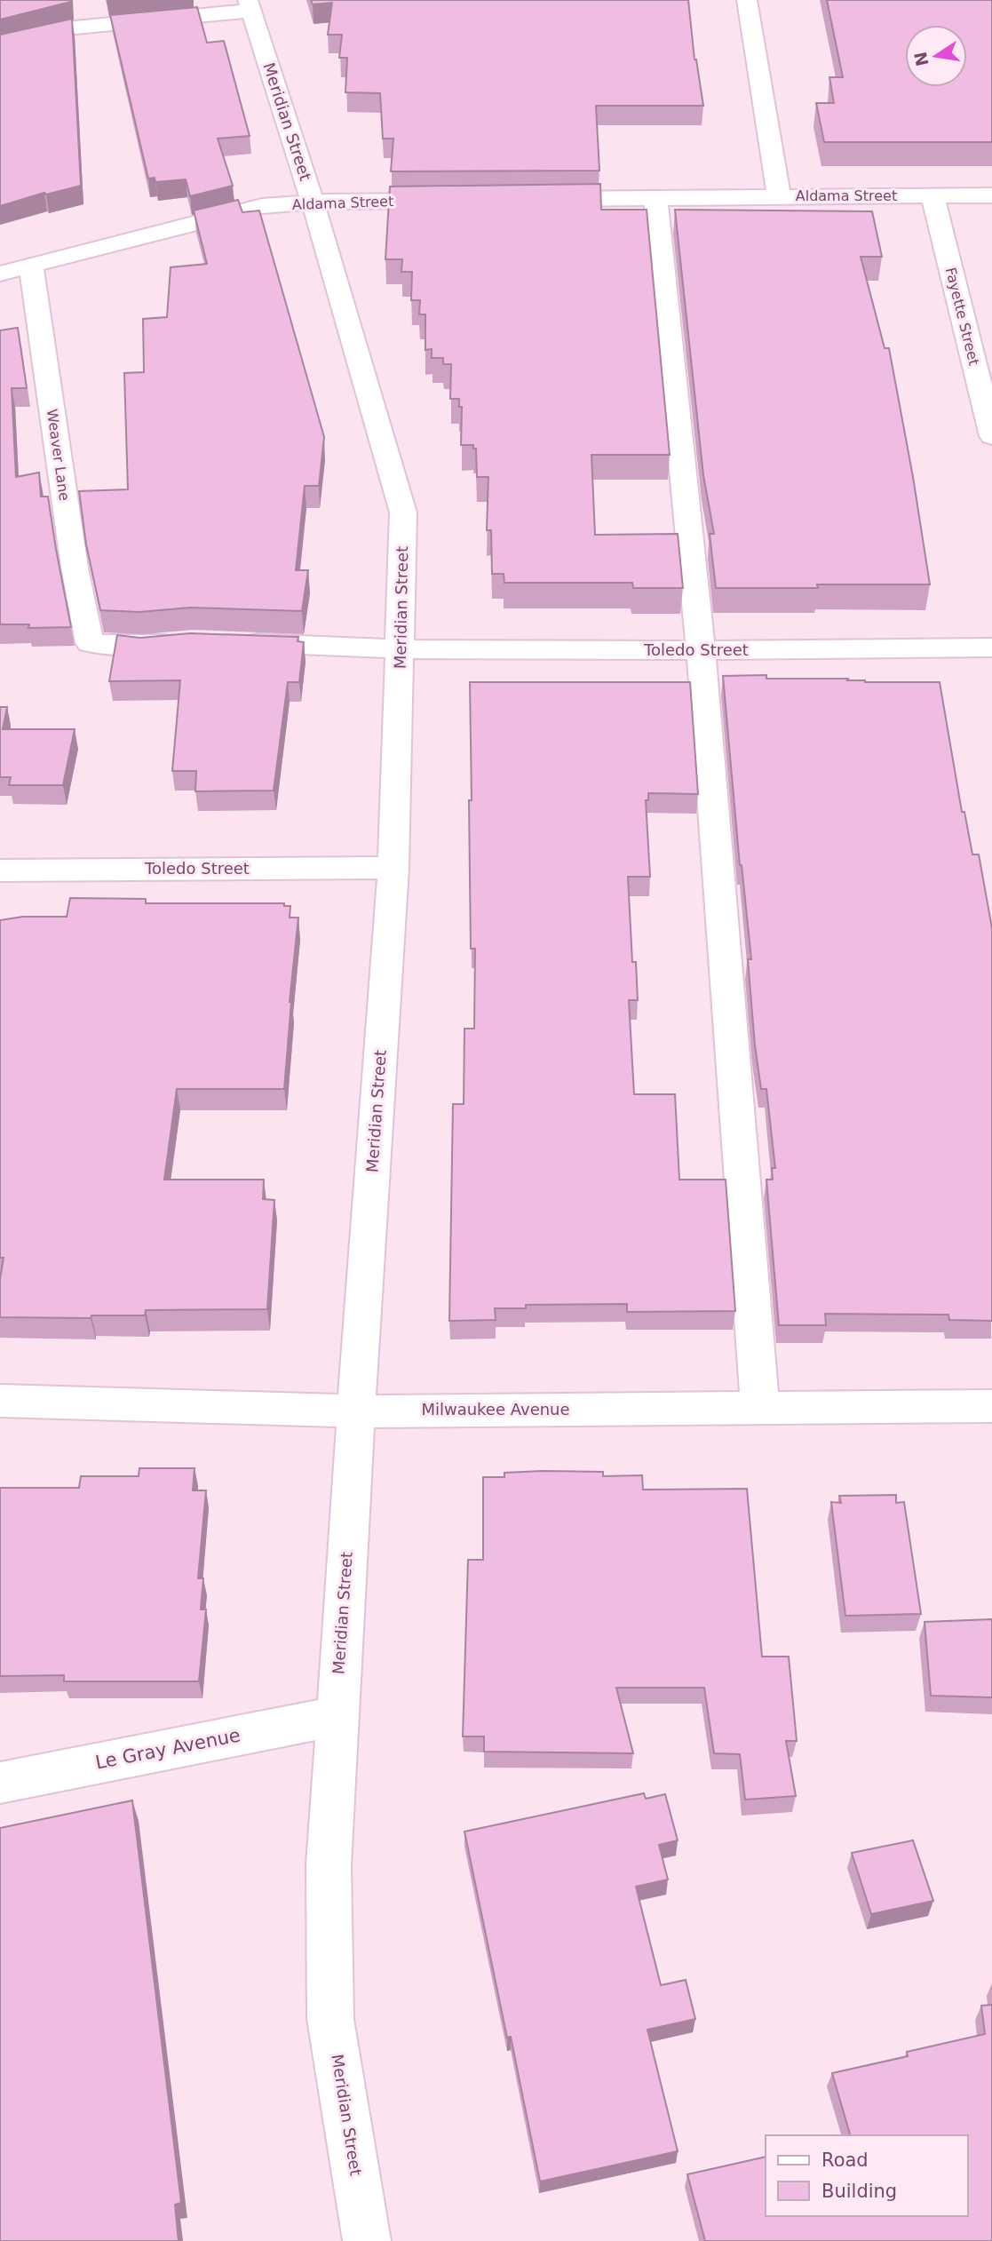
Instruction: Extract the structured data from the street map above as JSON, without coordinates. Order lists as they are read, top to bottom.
{
  "streets": {
    "street": [
      "Meridian Street",
      "Aldama Street",
      "Fayette Street",
      "Weaver Lane",
      "Toledo Street",
      "Milwaukee Avenue",
      "Le Gray Avenue"
    ]
  },
  "crossings": [
    ["Meridian Street", "Aldama Street"],
    ["Meridian Street", "Toledo Street"],
    ["Meridian Street", "Milwaukee Avenue"],
    ["Meridian Street", "Le Gray Avenue"],
    ["Aldama Street", "Fayette Street"],
    ["Aldama Street", "Weaver Lane"]
  ],
  "legend": ["Road", "Building"],
  "north": "left"
}
